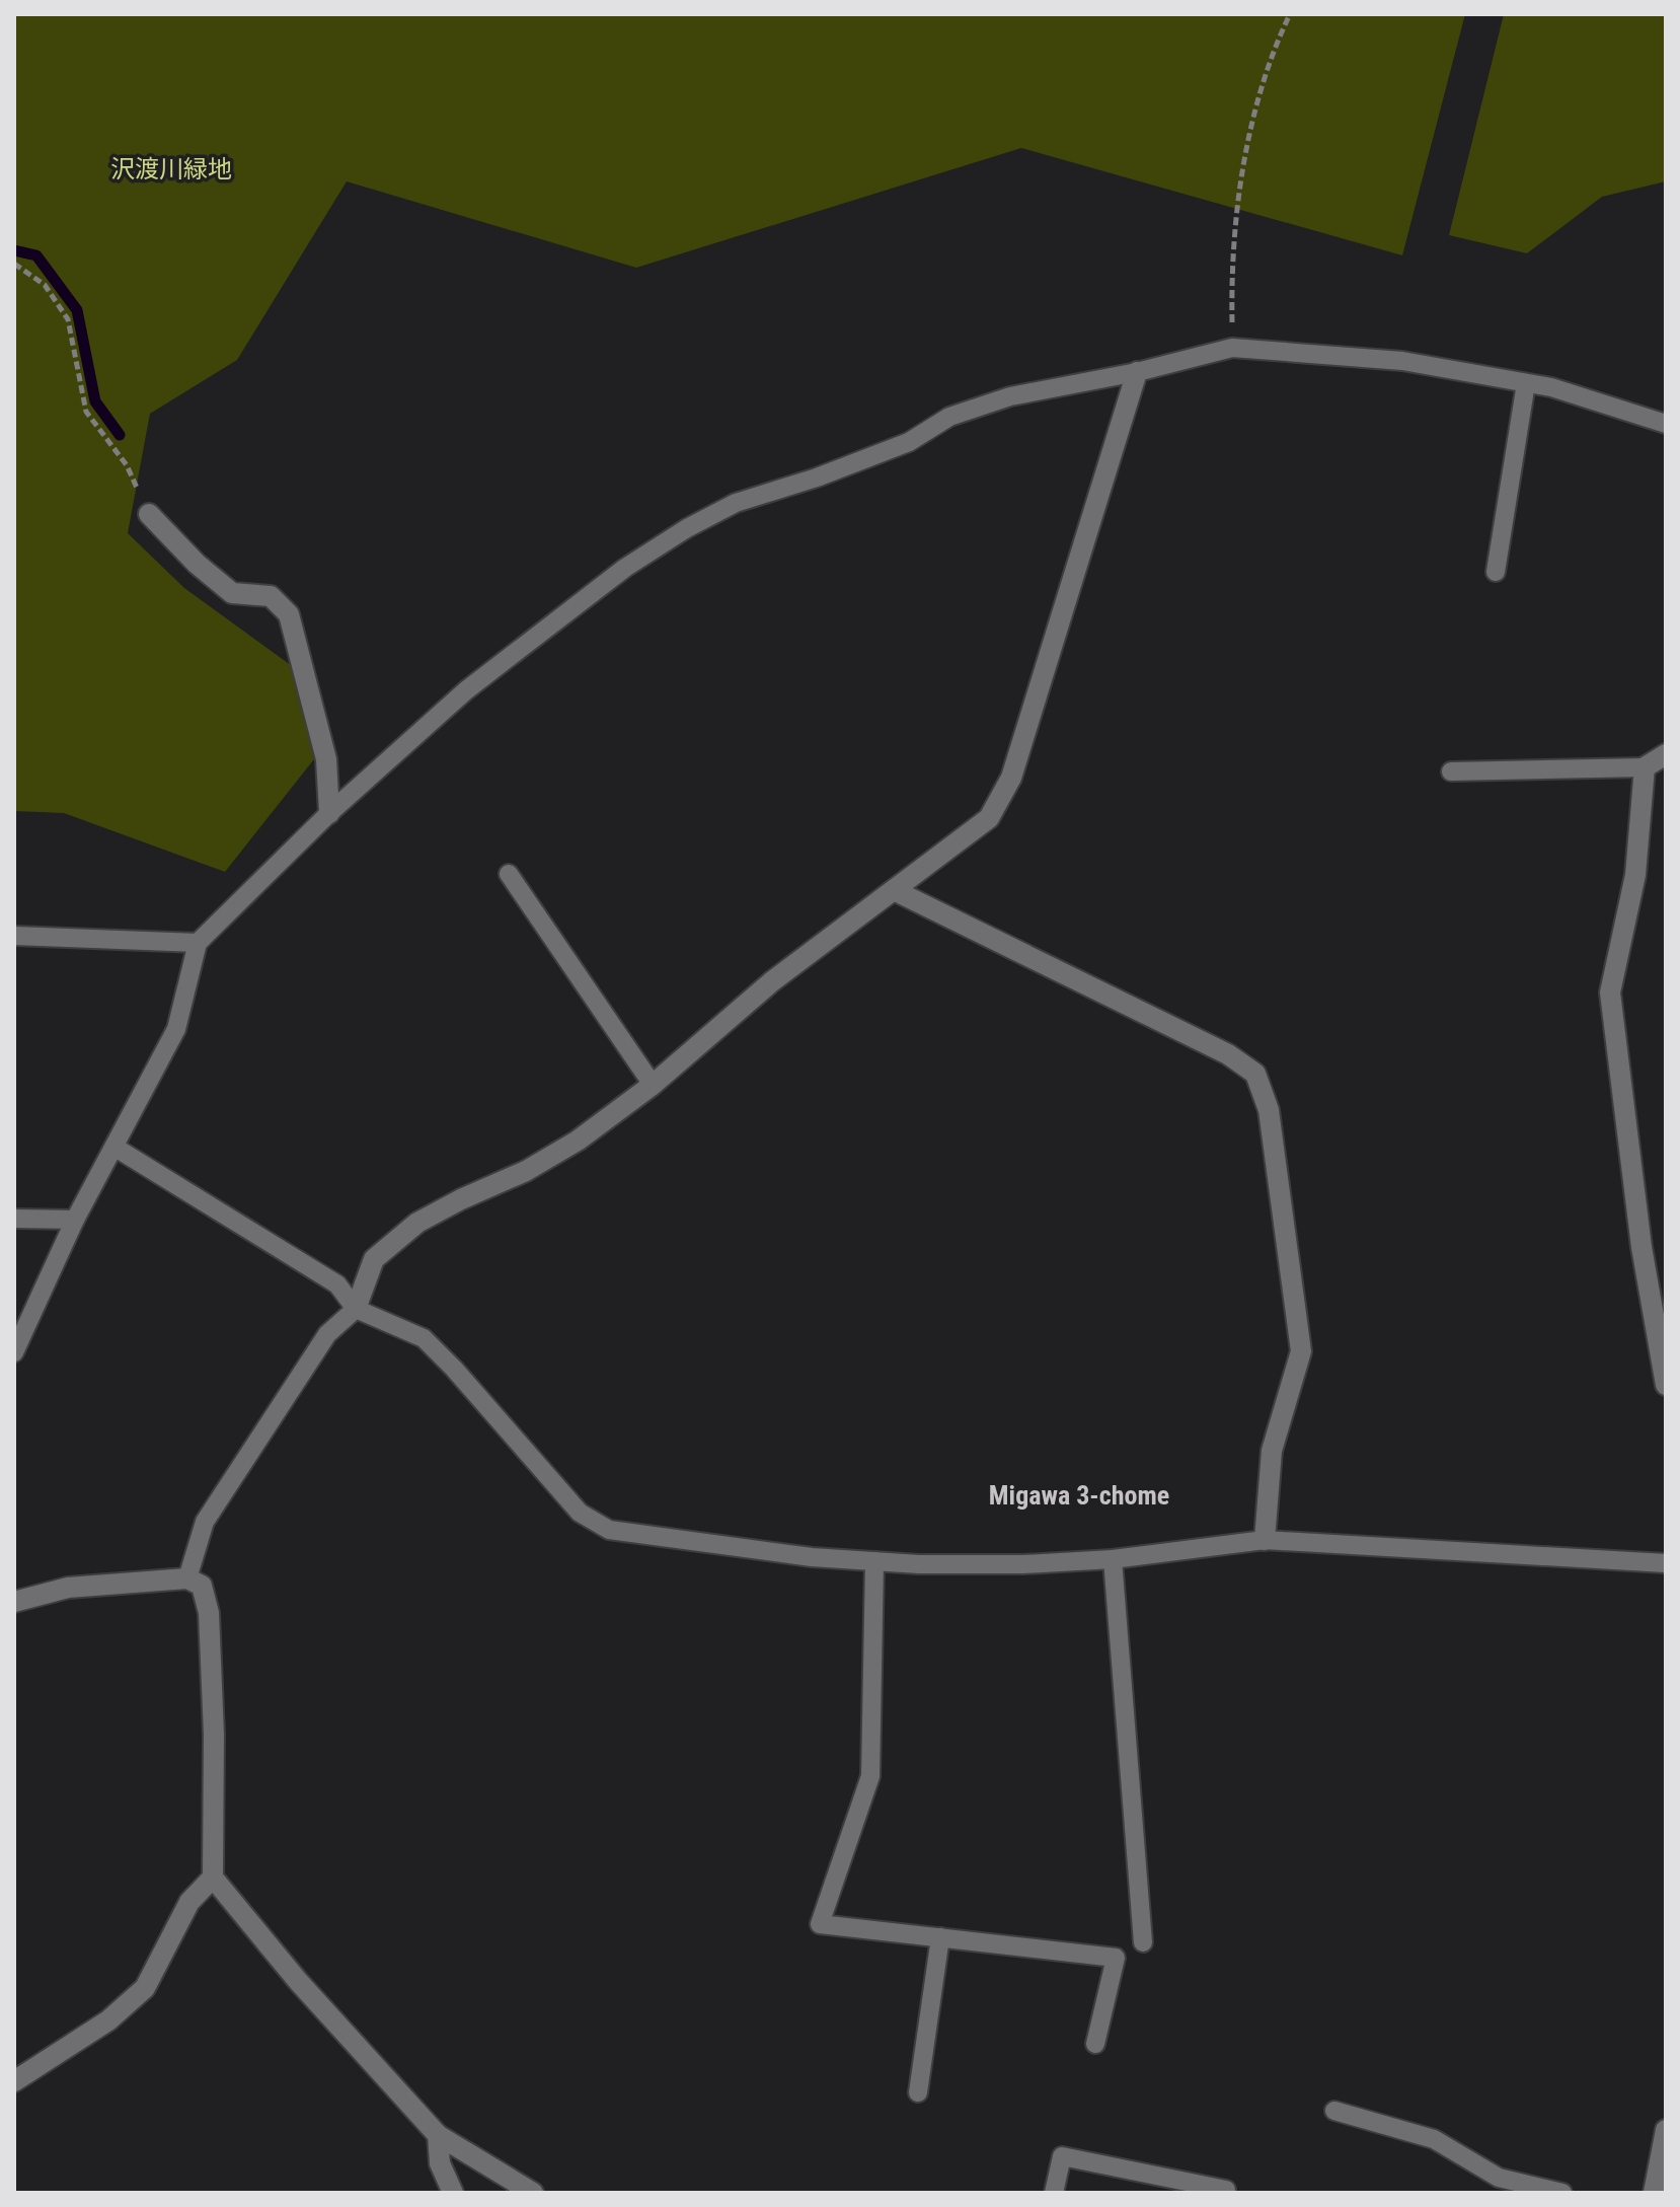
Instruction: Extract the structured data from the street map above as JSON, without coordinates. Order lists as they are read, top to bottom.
{
  "districts": ["Migawa 3-chome"],
  "parks": ["沢渡川緑地"]
}
